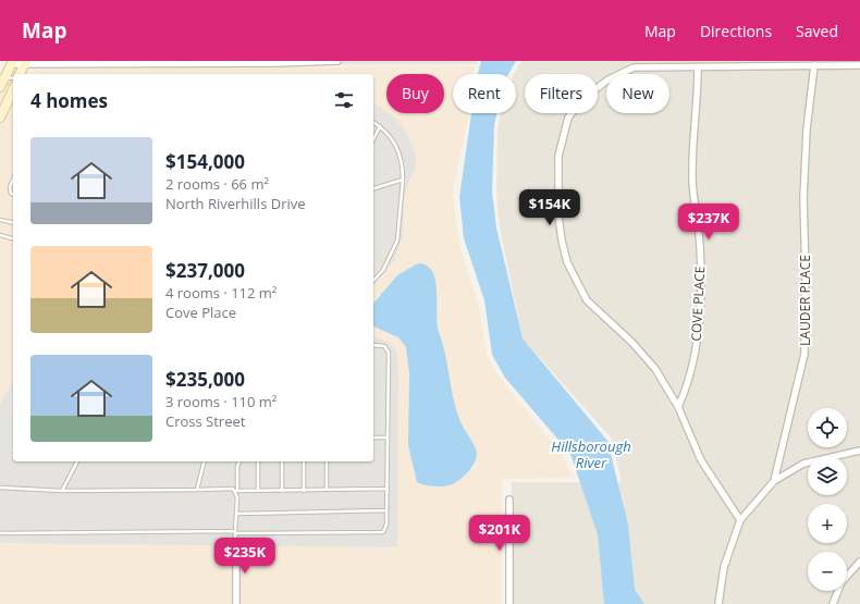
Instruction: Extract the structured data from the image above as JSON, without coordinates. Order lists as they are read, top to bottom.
{
  "streets": {
    "street": ["LAUDER PLACE", "COVE PLACE"]
  },
  "water": ["Hillsborough River"],
  "page": {
    "header": "Map",
    "nav": ["Map", "Directions", "Saved"],
    "chip": [
      "Buy",
      "Rent",
      "Filters",
      "New"
    ],
    "heading": "4 homes",
    "list": [
      {
        "name": "$154,000",
        "note": "2 rooms · 66 m² · North Riverhills Drive"
      },
      {
        "name": "$237,000",
        "note": "4 rooms · 112 m² · Cove Place"
      },
      {
        "name": "$235,000",
        "note": "3 rooms · 110 m² · Cross Street"
      }
    ],
    "price": [
      "$154K",
      "$237K",
      "$201K",
      "$235K"
    ],
    "map_buttons": ["+", "−"]
  }
}
